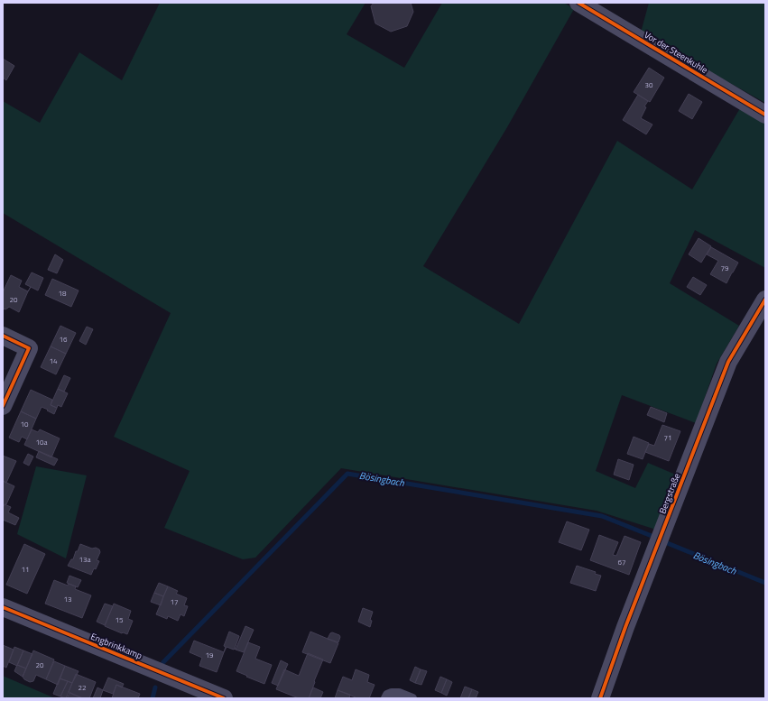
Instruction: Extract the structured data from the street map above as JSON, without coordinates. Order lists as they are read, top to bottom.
{
  "streets": {
    "street": ["Vor der Steenkuhle", "Bergstraße", "Engbrinkkamp"]
  },
  "water": ["Bösingbach"],
  "house_numbers": [
    "30",
    "79",
    "18",
    "20",
    "16",
    "14",
    "10",
    "71",
    "10a",
    "13a",
    "67",
    "11",
    "13",
    "17",
    "15",
    "19",
    "20",
    "22"
  ]
}
